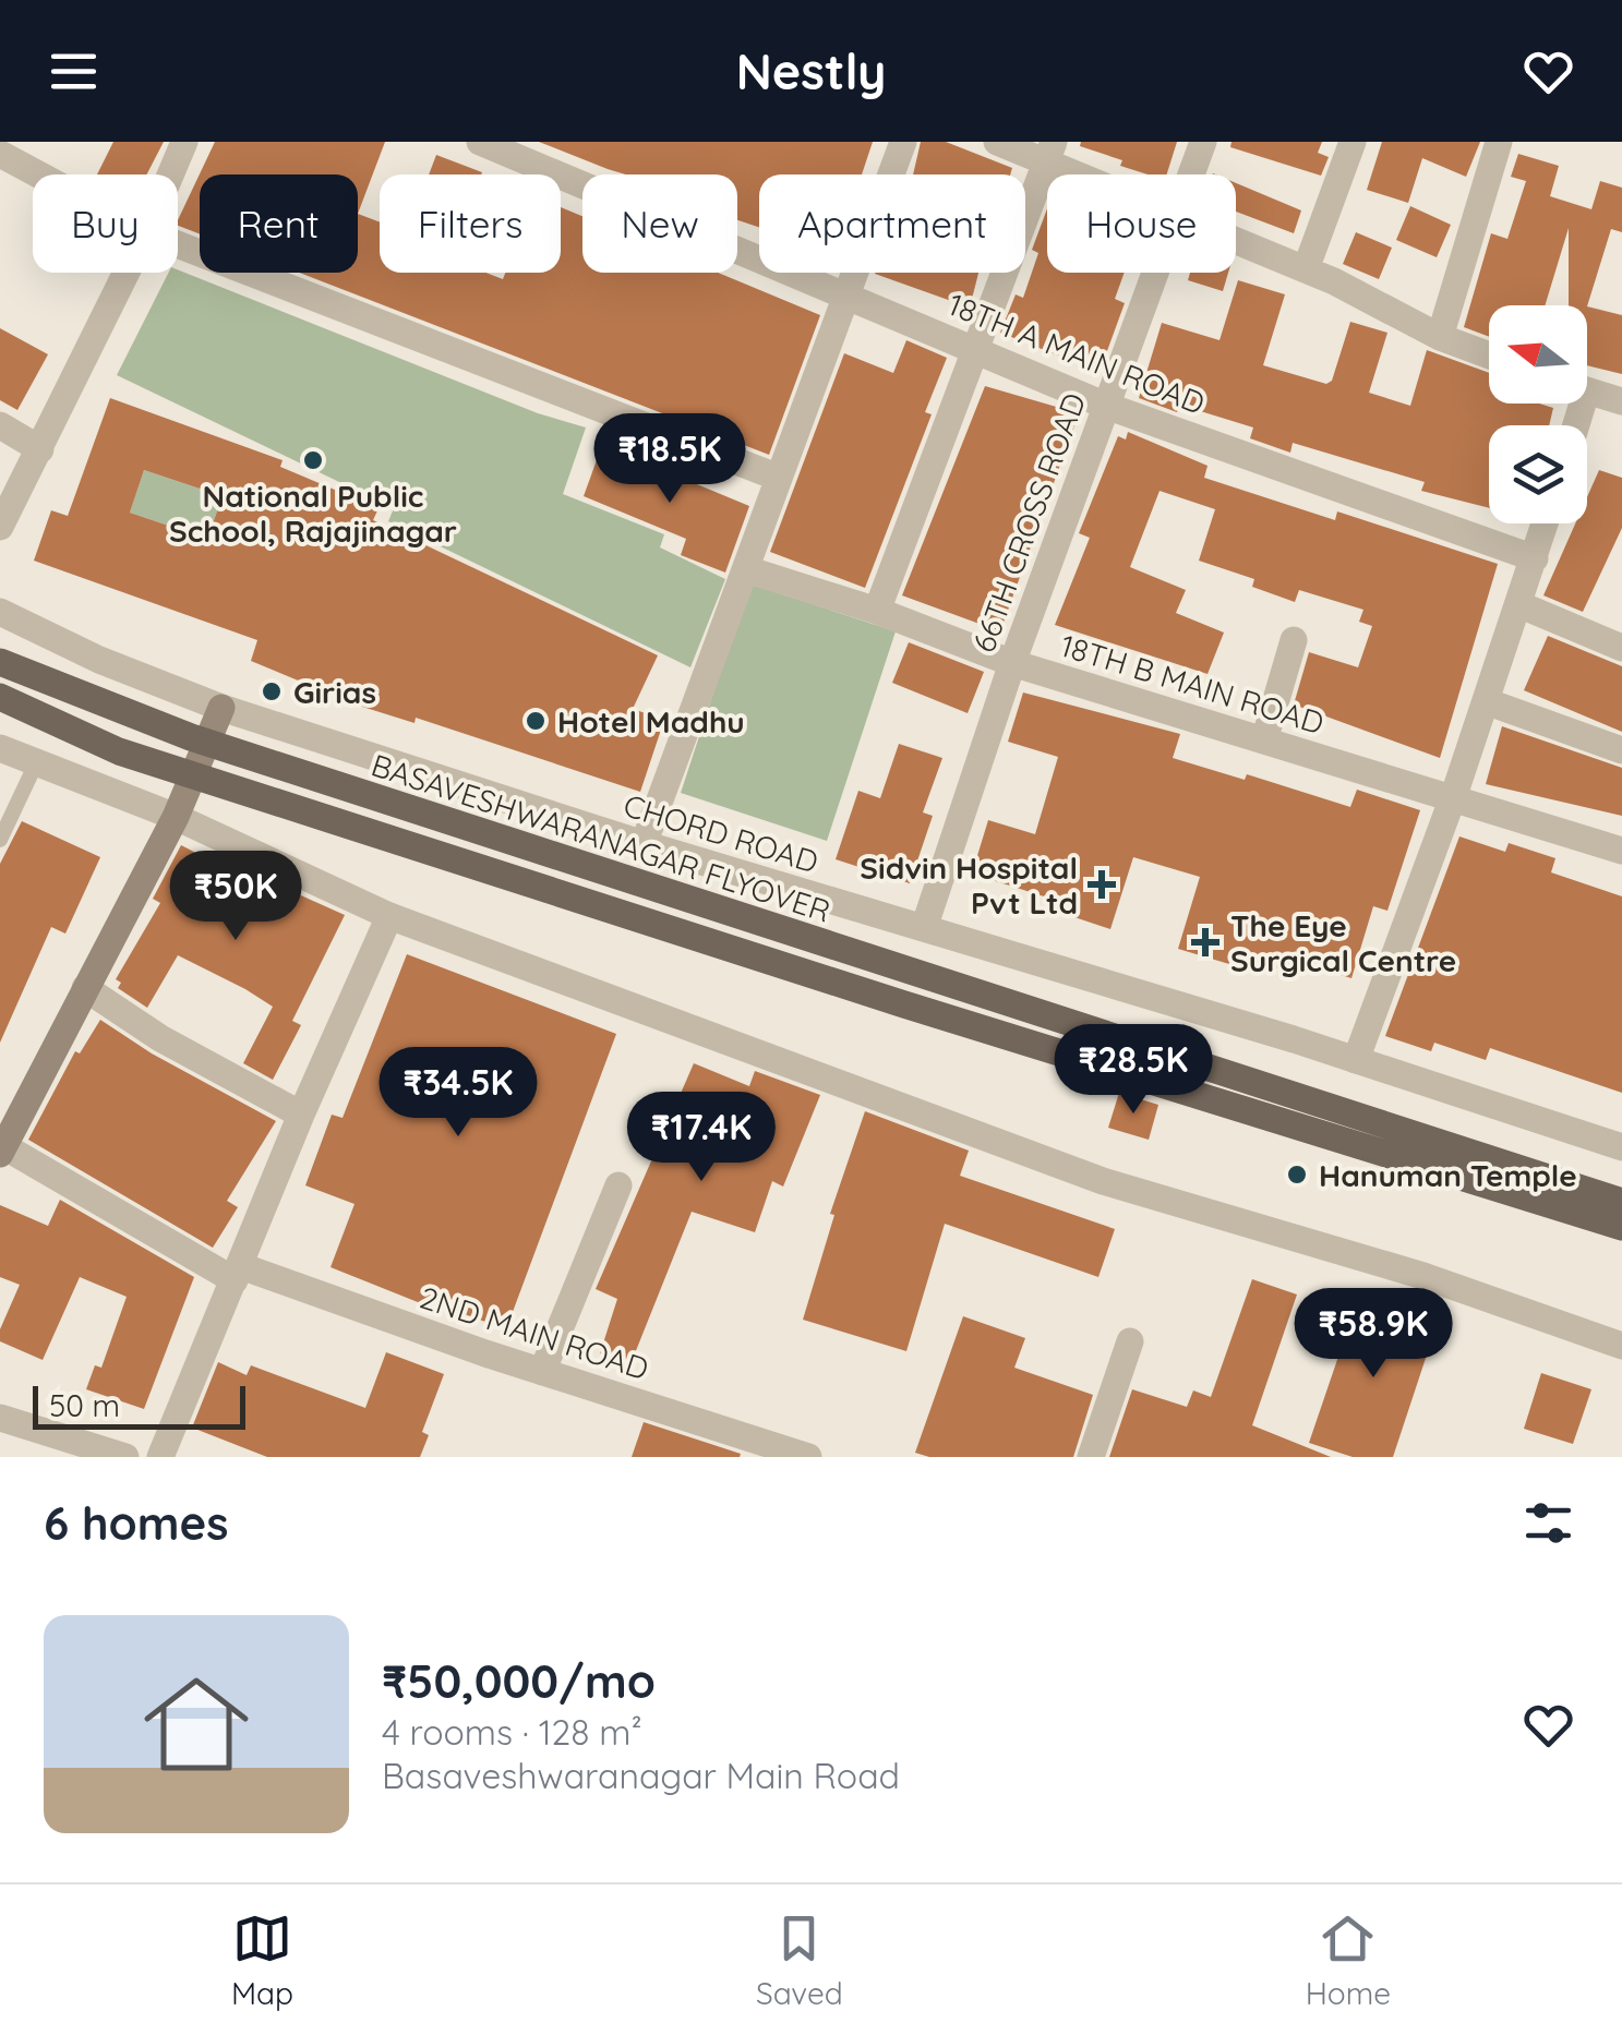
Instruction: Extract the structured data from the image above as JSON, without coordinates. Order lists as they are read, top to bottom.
{
  "streets": {
    "main road": ["BASAVESHWARANAGAR FLYOVER"],
    "street": [
      "18TH A MAIN ROAD",
      "66TH CROSS ROAD",
      "18TH B MAIN ROAD",
      "CHORD ROAD",
      "2ND MAIN ROAD"
    ]
  },
  "crossings": [
    ["18TH A MAIN ROAD", "66TH CROSS ROAD"],
    ["66TH CROSS ROAD", "18TH B MAIN ROAD"],
    ["66TH CROSS ROAD", "CHORD ROAD"]
  ],
  "places": {
    "other": [
      "National Public School, Rajajinagar",
      "Girias",
      "Hotel Madhu",
      "Hanuman Temple"
    ],
    "health": ["Sidvin Hospital Pvt Ltd", "The Eye Surgical Centre"]
  },
  "scale_bar": "50 m",
  "north": "left",
  "page": {
    "header": "Nestly",
    "chip": [
      "Buy",
      "Rent",
      "Filters",
      "New",
      "Apartment",
      "House"
    ],
    "price": [
      "₹18.5K",
      "₹50K",
      "₹28.5K",
      "₹34.5K",
      "₹17.4K",
      "₹58.9K"
    ],
    "scale": "50 m",
    "heading": "6 homes",
    "list": [
      {
        "name": "₹50,000/mo",
        "note": "4 rooms · 128 m² · Basaveshwaranagar Main Road"
      }
    ],
    "tabs": ["Map", "Saved", "Home"]
  }
}
